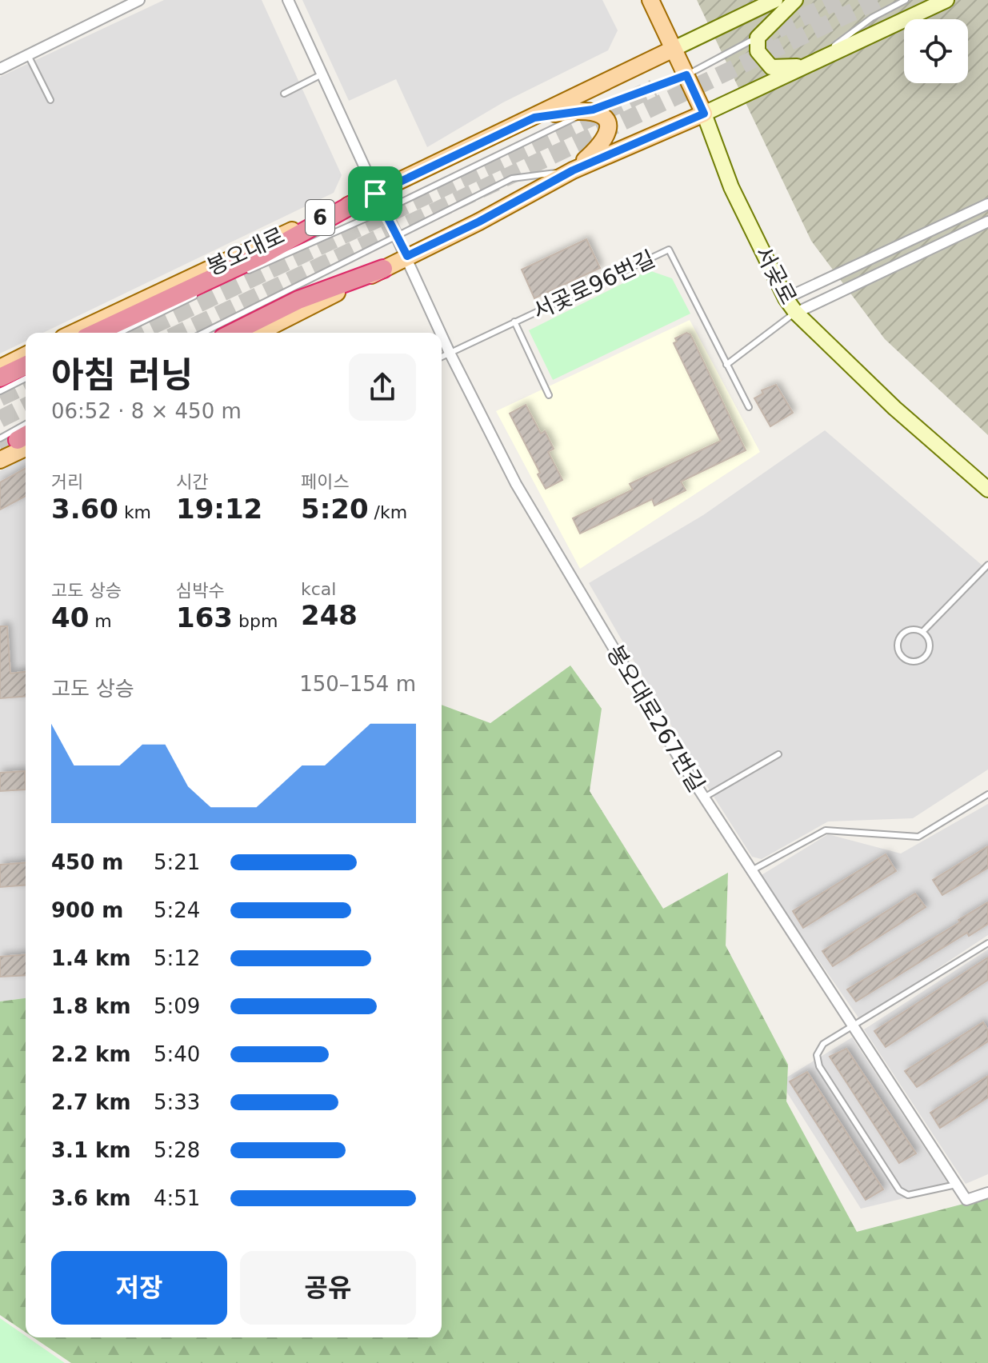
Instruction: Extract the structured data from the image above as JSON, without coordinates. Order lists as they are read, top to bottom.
{
  "streets": {
    "main road": ["6", "봉오대로", "서곶로"],
    "street": ["봉오대로267번길"],
    "lane": ["서곷로96번길"]
  },
  "crossings": [
    ["봉오대로", "서곶로"],
    ["봉오대로", "봉오대로267번길"],
    ["서곷로96번길", "봉오대로267번길"]
  ],
  "page": {
    "heading": ["아침 러닝", "06:52 · 8 × 450 m"],
    "stats": [
      ["거리", "3.60 km"],
      ["시간", "19:12"],
      ["페이스", "5:20 /km"],
      ["고도 상승", "40 m"],
      ["심박수", "163 bpm"],
      ["kcal", "248"]
    ],
    "chart": ["고도 상승", "150–154 m"],
    "list": [
      {
        "name": "450 m",
        "note": "5:21"
      },
      {
        "name": "900 m",
        "note": "5:24"
      },
      {
        "name": "1.4 km",
        "note": "5:12"
      },
      {
        "name": "1.8 km",
        "note": "5:09"
      },
      {
        "name": "2.2 km",
        "note": "5:40"
      },
      {
        "name": "2.7 km",
        "note": "5:33"
      },
      {
        "name": "3.1 km",
        "note": "5:28"
      },
      {
        "name": "3.6 km",
        "note": "4:51"
      }
    ],
    "buttons": ["저장", "공유"]
  }
}
